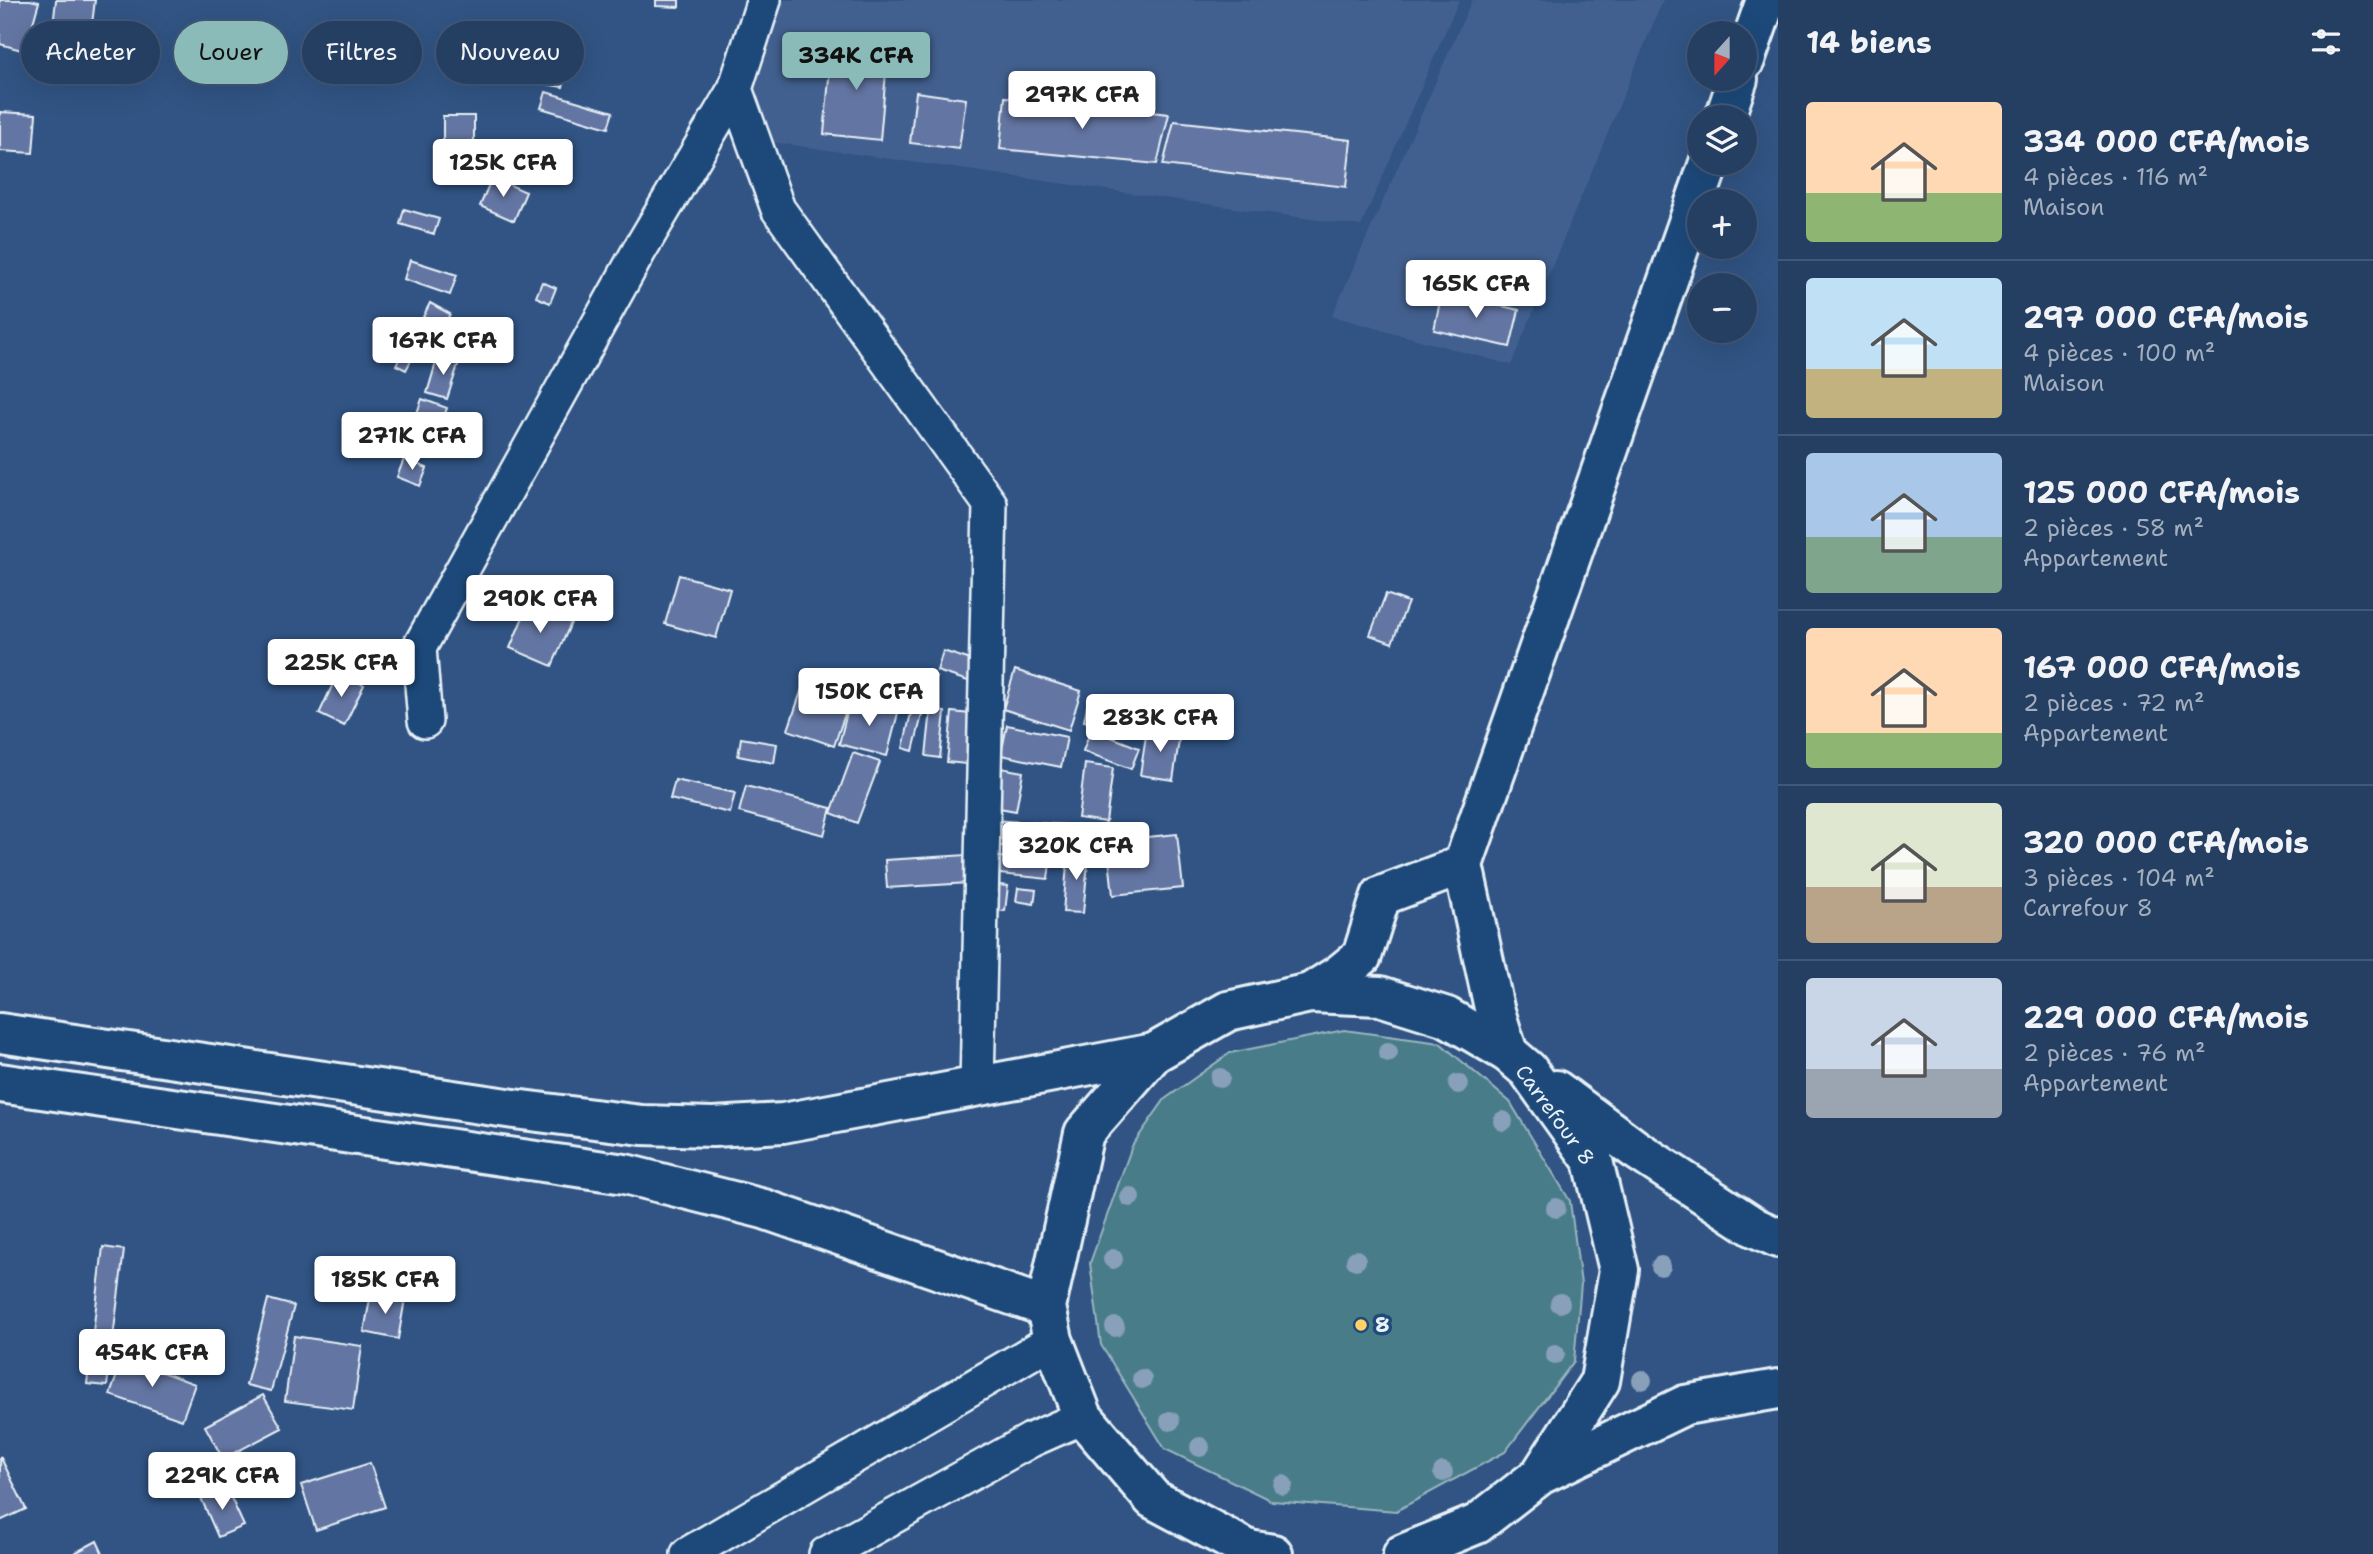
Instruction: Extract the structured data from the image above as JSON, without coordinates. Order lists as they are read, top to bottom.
{
  "streets": {
    "main road": ["Carrefour 8"]
  },
  "places": ["8"],
  "north": "bottom",
  "page": {
    "heading": "14 biens",
    "map_buttons": ["+", "−"],
    "chip": [
      "Acheter",
      "Louer",
      "Filtres",
      "Nouveau"
    ],
    "price": [
      "334K CFA",
      "297K CFA",
      "125K CFA",
      "165K CFA",
      "167K CFA",
      "271K CFA",
      "290K CFA",
      "225K CFA",
      "150K CFA",
      "283K CFA",
      "320K CFA",
      "185K CFA",
      "454K CFA",
      "229K CFA"
    ],
    "list": [
      {
        "name": "334 000 CFA/mois",
        "note": "4 pièces · 116 m² · Maison"
      },
      {
        "name": "297 000 CFA/mois",
        "note": "4 pièces · 100 m² · Maison"
      },
      {
        "name": "125 000 CFA/mois",
        "note": "2 pièces · 58 m² · Appartement"
      },
      {
        "name": "167 000 CFA/mois",
        "note": "2 pièces · 72 m² · Appartement"
      },
      {
        "name": "320 000 CFA/mois",
        "note": "3 pièces · 104 m² · Carrefour 8"
      },
      {
        "name": "229 000 CFA/mois",
        "note": "2 pièces · 76 m² · Appartement"
      }
    ]
  }
}
